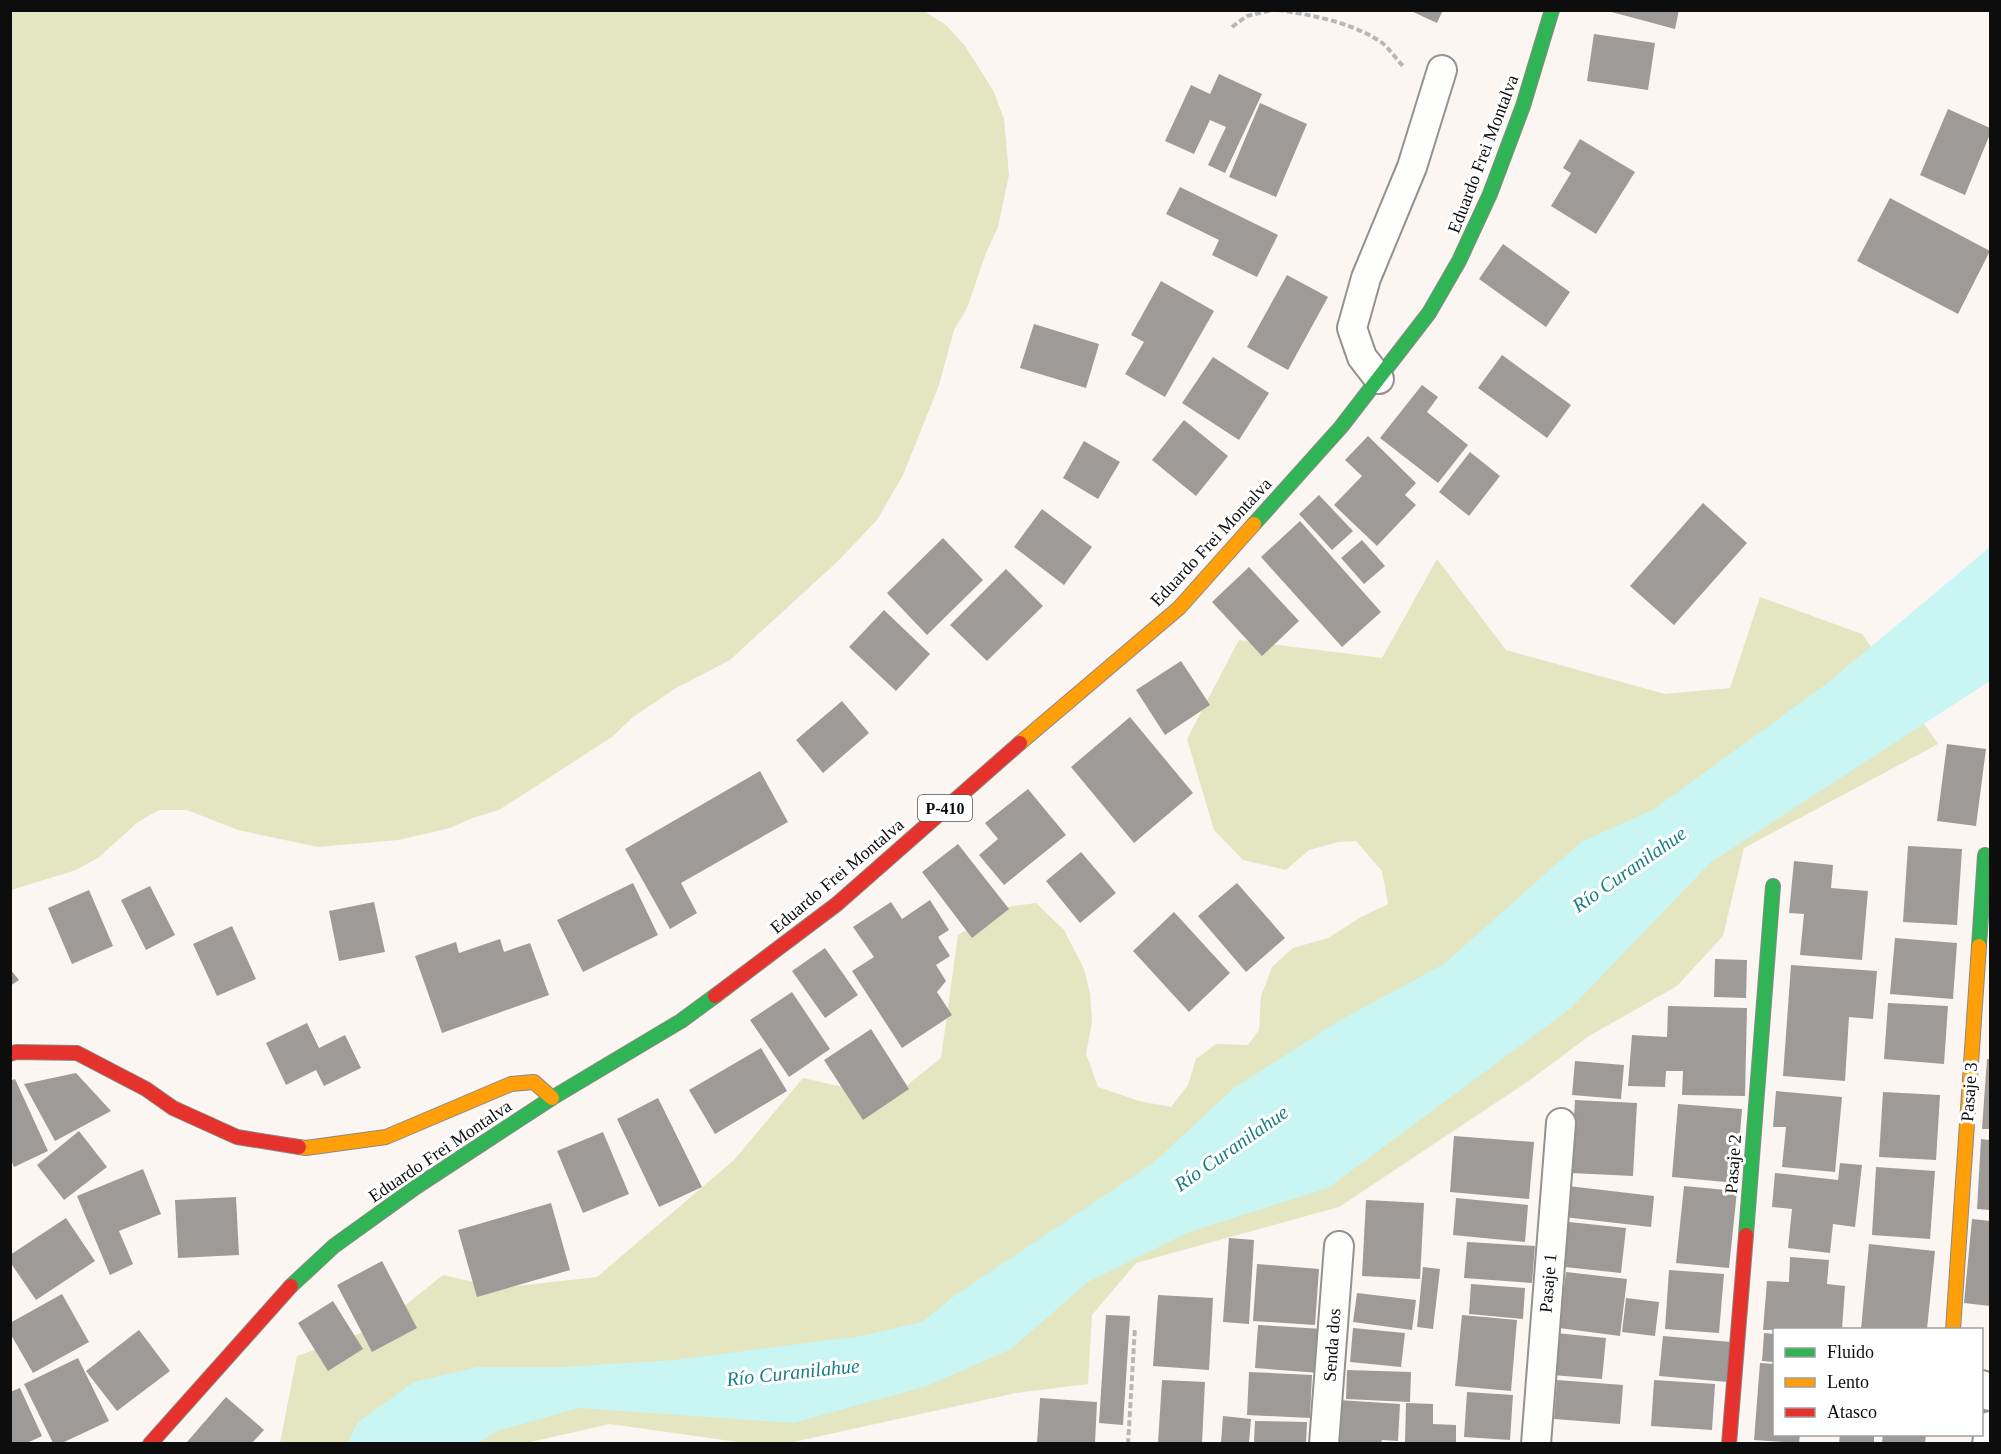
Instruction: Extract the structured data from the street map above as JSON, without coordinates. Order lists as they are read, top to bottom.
{
  "streets": {
    "main road": [
      "Eduardo Frei Montalva",
      "P-410",
      "Pasaje 3",
      "Pasaje 2"
    ],
    "street": ["Pasaje 1", "Senda dos"]
  },
  "water": ["Río Curanilahue"],
  "legend": ["Fluido", "Lento", "Atasco"]
}
